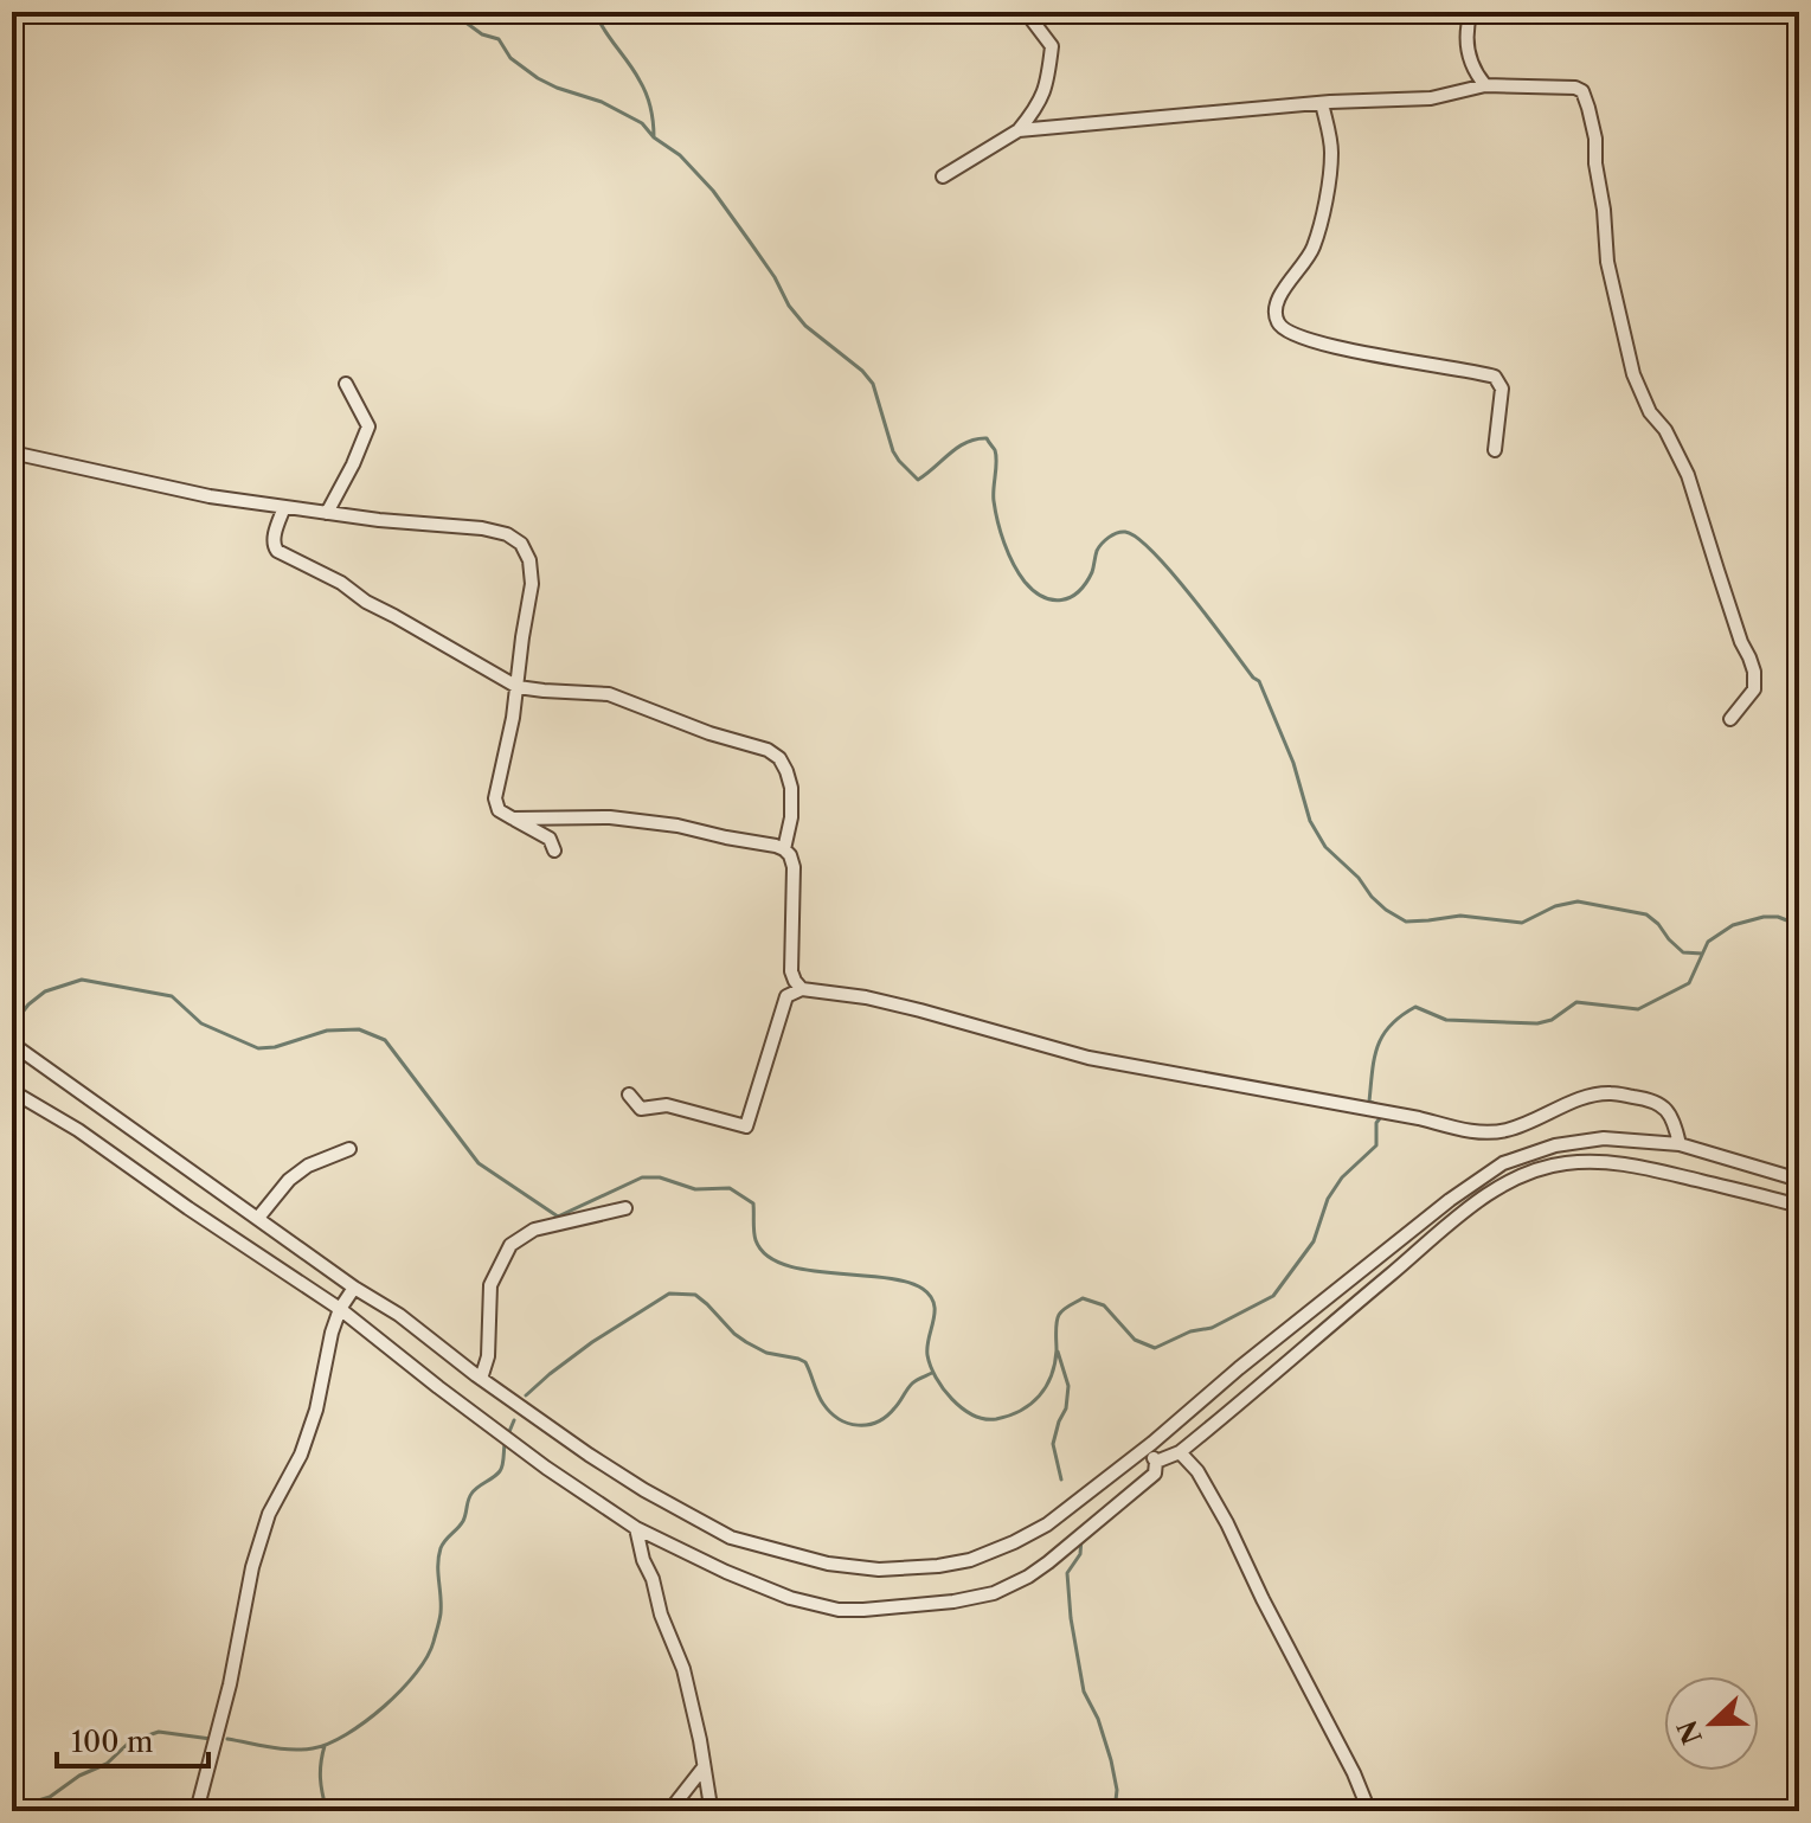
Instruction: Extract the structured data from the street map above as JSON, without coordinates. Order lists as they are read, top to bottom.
{
  "scale_bar": "100 m",
  "north": "left"
}
